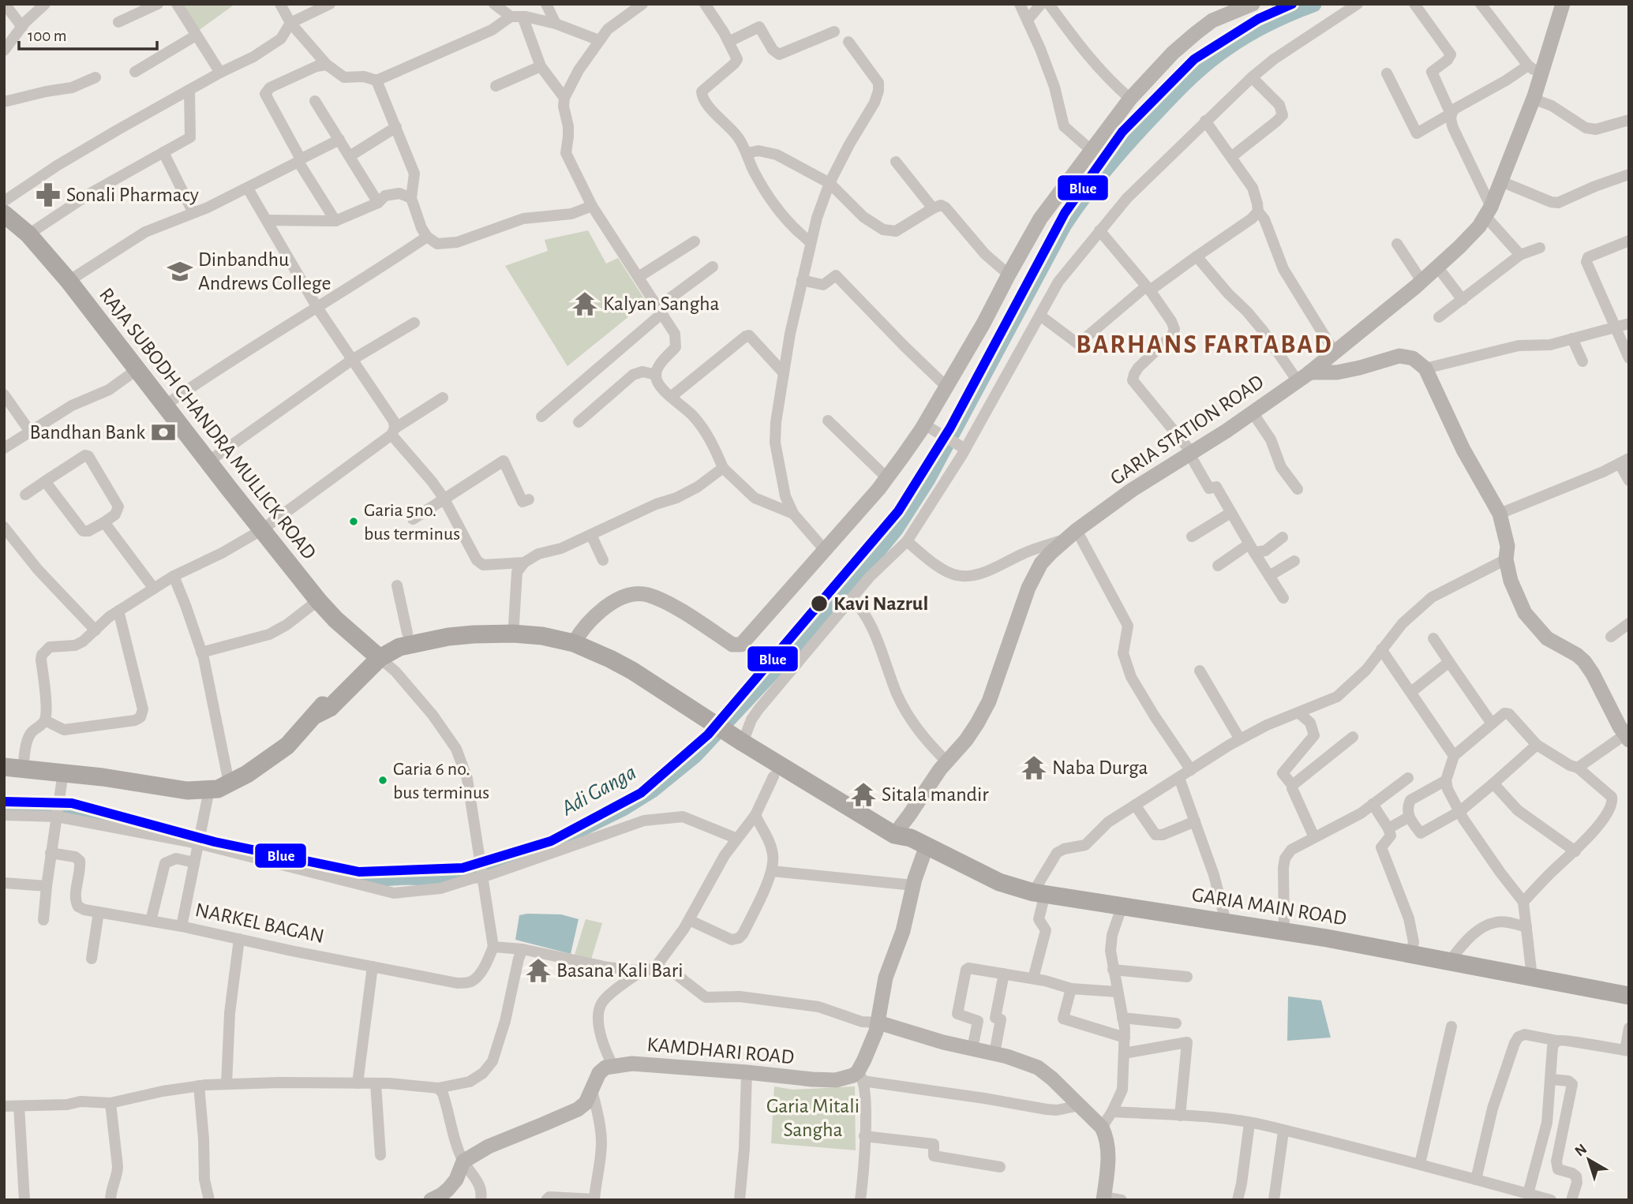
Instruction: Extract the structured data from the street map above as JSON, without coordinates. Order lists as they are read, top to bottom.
{
  "streets": {
    "main road": [
      "RAJA SUBODH CHANDRA MULLICK ROAD",
      "GARIA STATION ROAD",
      "GARIA MAIN ROAD",
      "KAMDHARI ROAD"
    ],
    "street": ["NARKEL BAGAN"]
  },
  "crossings": [
    ["RAJA SUBODH CHANDRA MULLICK ROAD", "GARIA MAIN ROAD"],
    ["GARIA STATION ROAD", "GARIA MAIN ROAD"],
    ["GARIA STATION ROAD", "KAMDHARI ROAD"]
  ],
  "districts": ["BARHANS FARTABAD"],
  "water": ["Adi Ganga"],
  "parks": ["Garia Mitali Sangha"],
  "places": {
    "pharmacy": ["Sonali Pharmacy"],
    "school or university": ["Dinbandhu Andrews College"],
    "temple": [
      "Kalyan Sangha",
      "Naba Durga",
      "Sitala mandir",
      "Basana Kali Bari"
    ],
    "bank": ["Bandhan Bank"],
    "other": ["Garia 5no. bus terminus", "Kavi Nazrul", "Garia 6 no. bus terminus"]
  },
  "lines": ["transit line Blue"],
  "scale_bar": "100 m",
  "north": "top left"
}
